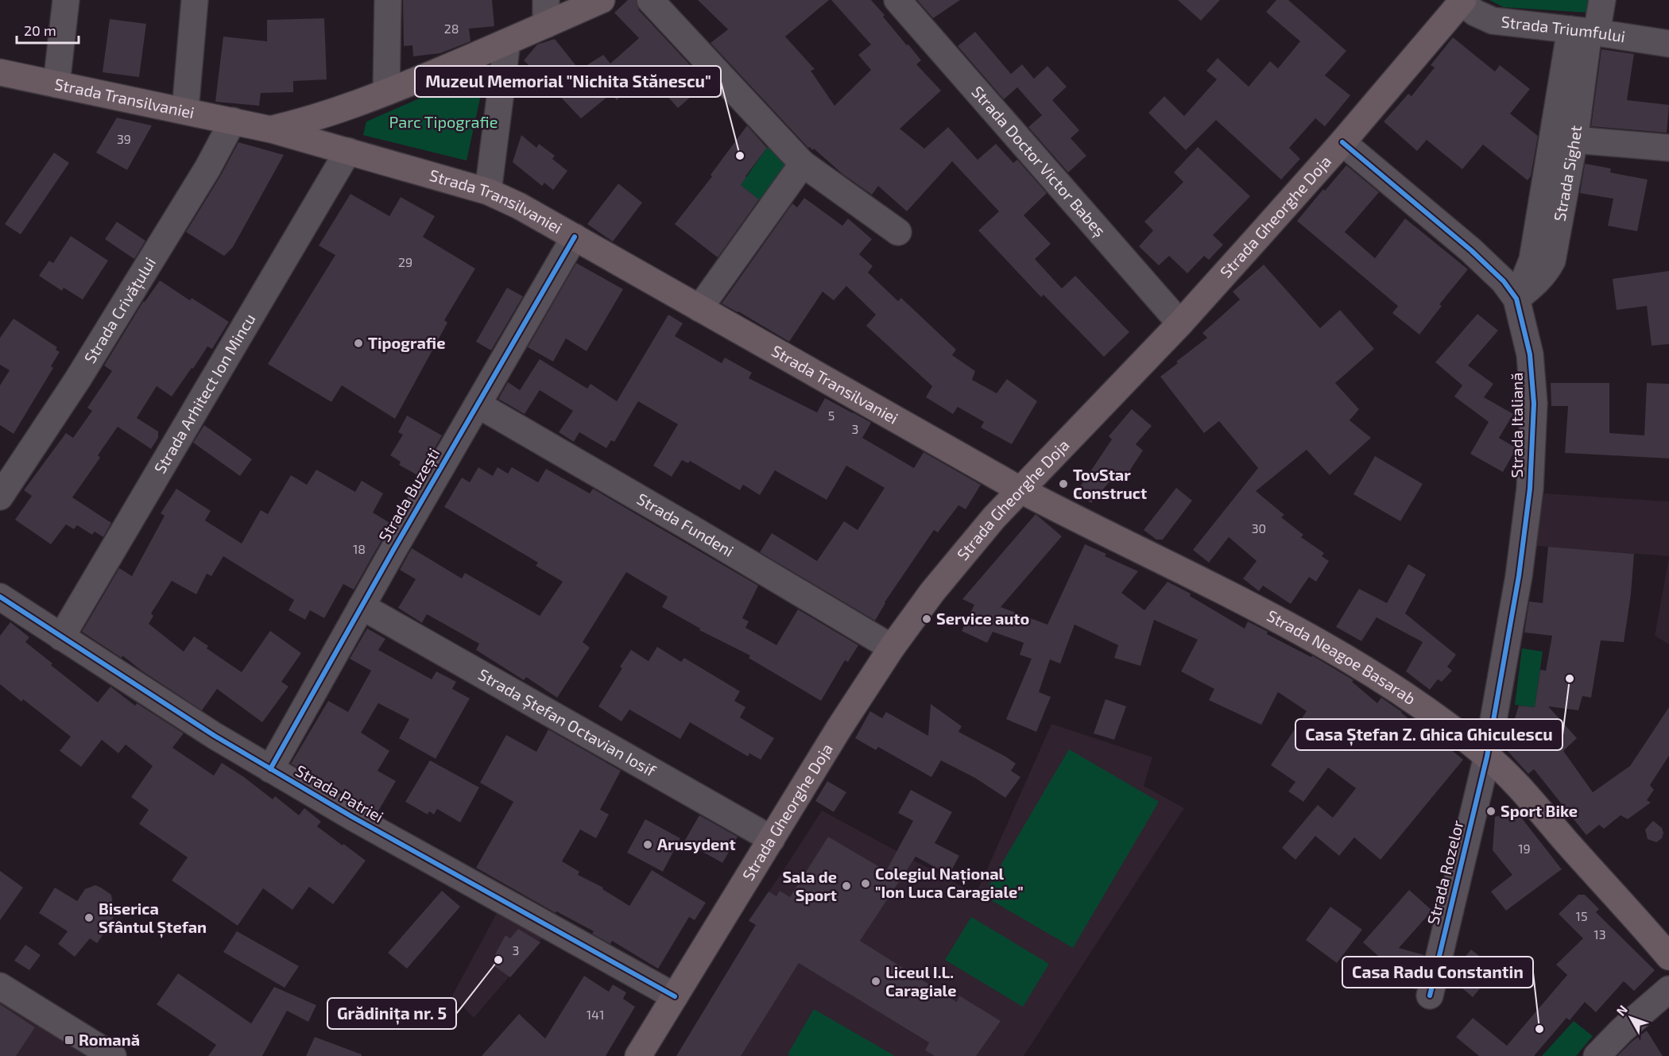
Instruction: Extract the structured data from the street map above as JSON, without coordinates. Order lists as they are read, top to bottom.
{
  "streets": {
    "main road": ["Strada Transilvaniei", "Strada Gheorghe Doja", "Strada Neagoe Basarab"],
    "street": [
      "Strada Triumfului",
      "Strada Doctor Victor Babeș",
      "Strada Sighet",
      "Strada Crivățului",
      "Strada Arhitect Ion Mincu",
      "Strada Italiană",
      "Strada Buzești",
      "Strada Fundeni",
      "Strada Ștefan Octavian Iosif",
      "Strada Patriei",
      "Strada Rozelor"
    ]
  },
  "crossings": [
    ["Strada Triumfului", "Strada Sighet"],
    ["Strada Triumfului", "Strada Gheorghe Doja"],
    ["Strada Transilvaniei", "Strada Gheorghe Doja"],
    ["Strada Transilvaniei", "Strada Crivățului"],
    ["Strada Transilvaniei", "Strada Arhitect Ion Mincu"],
    ["Strada Transilvaniei", "Strada Buzești"],
    ["Strada Transilvaniei", "Strada Neagoe Basarab"],
    ["Strada Doctor Victor Babeș", "Strada Gheorghe Doja"],
    ["Strada Sighet", "Strada Italiană"],
    ["Strada Gheorghe Doja", "Strada Italiană"],
    ["Strada Gheorghe Doja", "Strada Fundeni"],
    ["Strada Gheorghe Doja", "Strada Neagoe Basarab"],
    ["Strada Gheorghe Doja", "Strada Ștefan Octavian Iosif"],
    ["Strada Gheorghe Doja", "Strada Patriei"],
    ["Strada Arhitect Ion Mincu", "Strada Patriei"],
    ["Strada Italiană", "Strada Neagoe Basarab"],
    ["Strada Italiană", "Strada Rozelor"],
    ["Strada Buzești", "Strada Fundeni"],
    ["Strada Buzești", "Strada Ștefan Octavian Iosif"],
    ["Strada Buzești", "Strada Patriei"],
    ["Strada Neagoe Basarab", "Strada Rozelor"]
  ],
  "parks": ["Parc Tipografie"],
  "places": {
    "other": [
      "Muzeul Memorial \"Nichita Stănescu\"",
      "Tipografie",
      "TovStar Construct",
      "Service auto",
      "Casa Ștefan Z. Ghica Ghiculescu",
      "Sport Bike",
      "Arusydent",
      "Colegiul Național \"Ion Luca Caragiale\"",
      "Sala de Sport",
      "Biserica Sfântul Ștefan",
      "Grădinița nr. 5",
      "Liceul I.L. Caragiale",
      "Casa Radu Constantin"
    ],
    "transit": ["Romană"]
  },
  "house_numbers": [
    "28",
    "39",
    "29",
    "5",
    "3",
    "30",
    "18",
    "19",
    "15",
    "13",
    "3",
    "141"
  ],
  "scale_bar": "20 m",
  "north": "top left"
}
